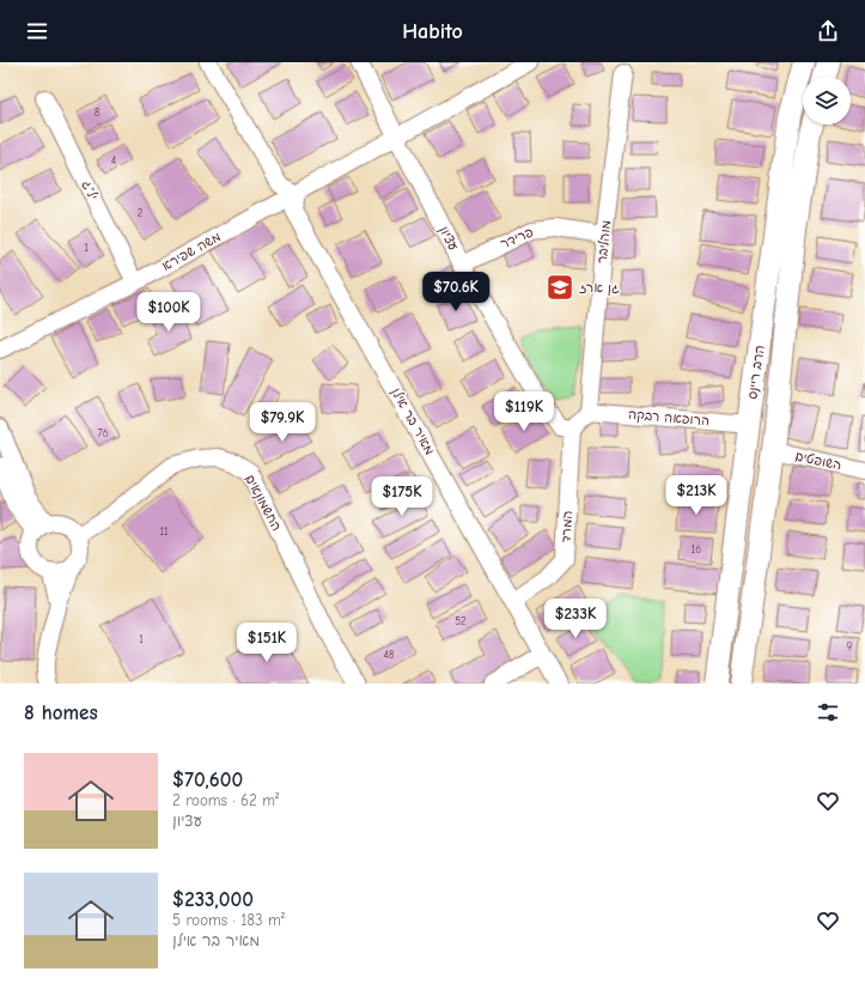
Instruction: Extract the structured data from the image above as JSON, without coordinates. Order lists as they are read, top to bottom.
{
  "streets": {
    "main road": ["הרב ריינס"],
    "street": [
      "יל\"ג",
      "עציון",
      "פרידר",
      "מוהליבר",
      "משה שפירא",
      "הרופאה רבקה",
      "מאיר בר אילן",
      "השופטים",
      "החשמונאים",
      "המרד"
    ]
  },
  "crossings": [
    ["יל\"ג", "משה שפירא"],
    ["עציון", "פרידר"],
    ["עציון", "משה שפירא"],
    ["עציון", "המרד"],
    ["פרידר", "מוהליבר"],
    ["מוהליבר", "הרופאה רבקה"],
    ["משה שפירא", "מאיר בר אילן"],
    ["הרב ריינס", "הרופאה רבקה"],
    ["הרב ריינס", "השופטים"],
    ["מאיר בר אילן", "המרד"]
  ],
  "places": {
    "school or university": ["גן ארז"]
  },
  "house_numbers": [
    "8",
    "4",
    "2",
    "1",
    "76",
    "11",
    "16",
    "52",
    "1",
    "9",
    "48"
  ],
  "page": {
    "header": "Habito",
    "price": [
      "$70.6K",
      "$100K",
      "$119K",
      "$79.9K",
      "$213K",
      "$175K",
      "$233K",
      "$151K"
    ],
    "heading": "8 homes",
    "list": [
      {
        "name": "$70,600",
        "note": "2 rooms · 62 m² · עציון"
      },
      {
        "name": "$233,000",
        "note": "5 rooms · 183 m² · מאיר בר אילן"
      }
    ]
  }
}
